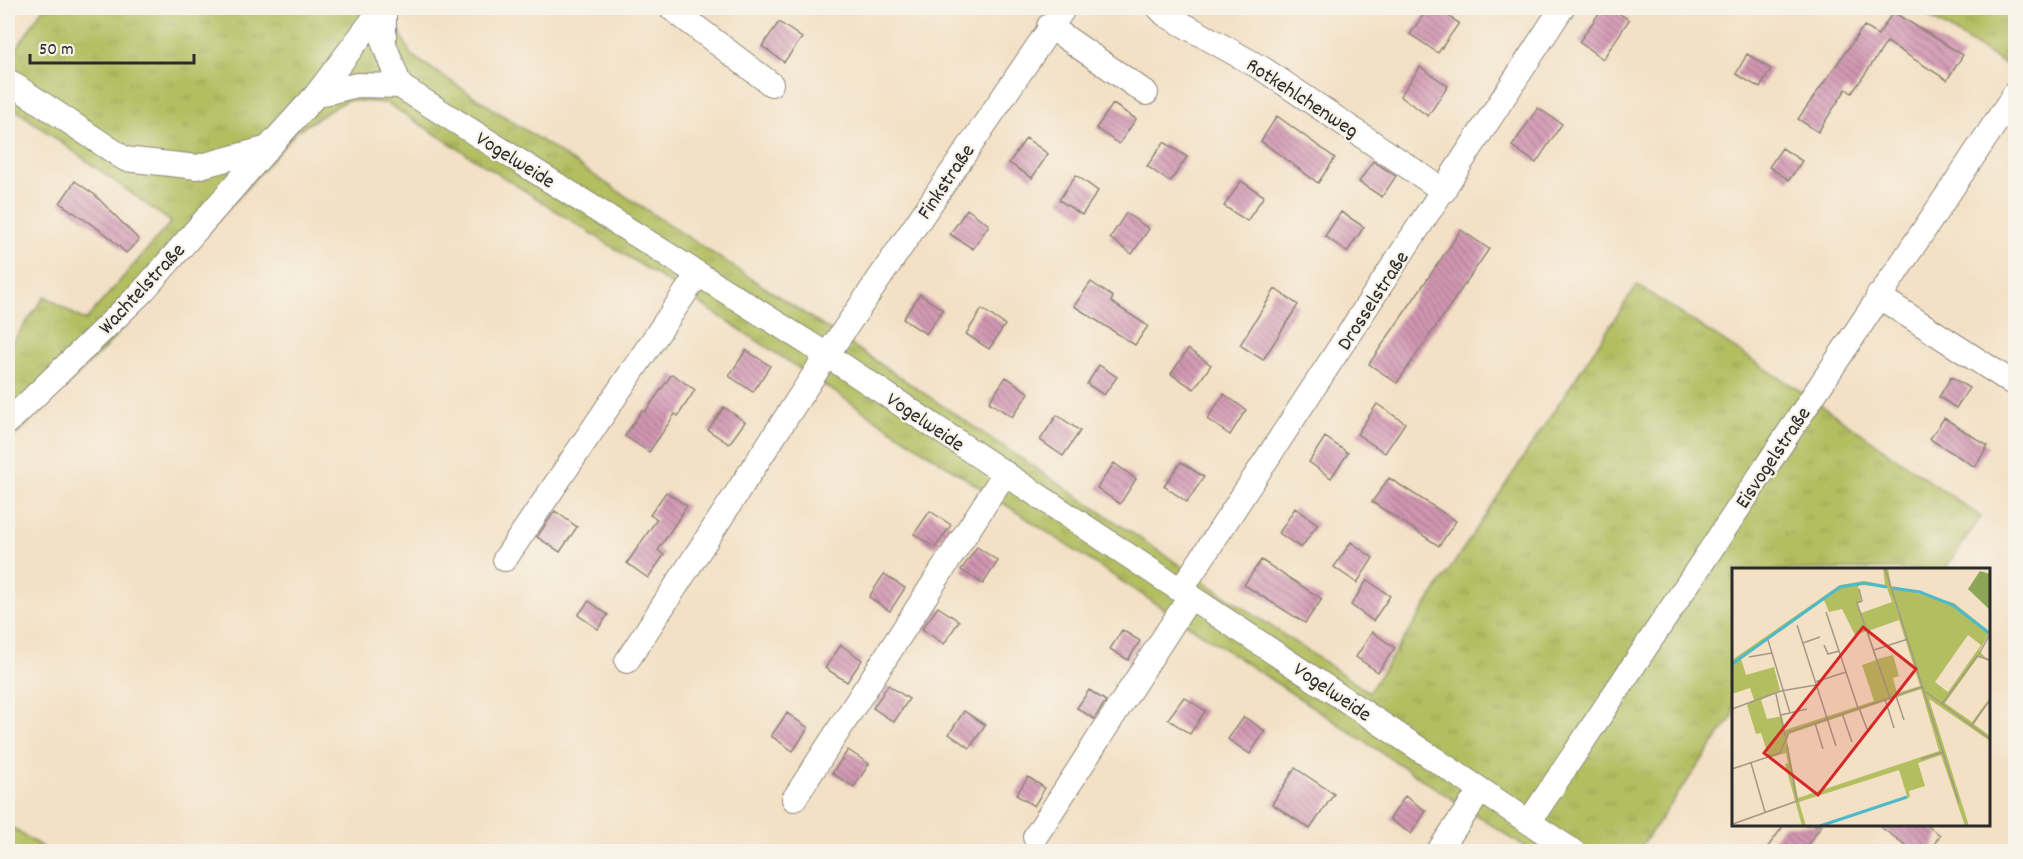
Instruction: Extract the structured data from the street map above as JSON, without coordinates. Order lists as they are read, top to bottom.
{
  "streets": {
    "street": [
      "Rotkehlchenweg",
      "Vogelweide",
      "Finkstraße",
      "Wachtelstraße",
      "Drosselstraße",
      "Eisvogelstraße"
    ]
  },
  "crossings": [
    ["Rotkehlchenweg", "Drosselstraße"],
    ["Vogelweide", "Finkstraße"],
    ["Vogelweide", "Drosselstraße"],
    ["Vogelweide", "Eisvogelstraße"]
  ],
  "scale_bar": "50 m"
}
